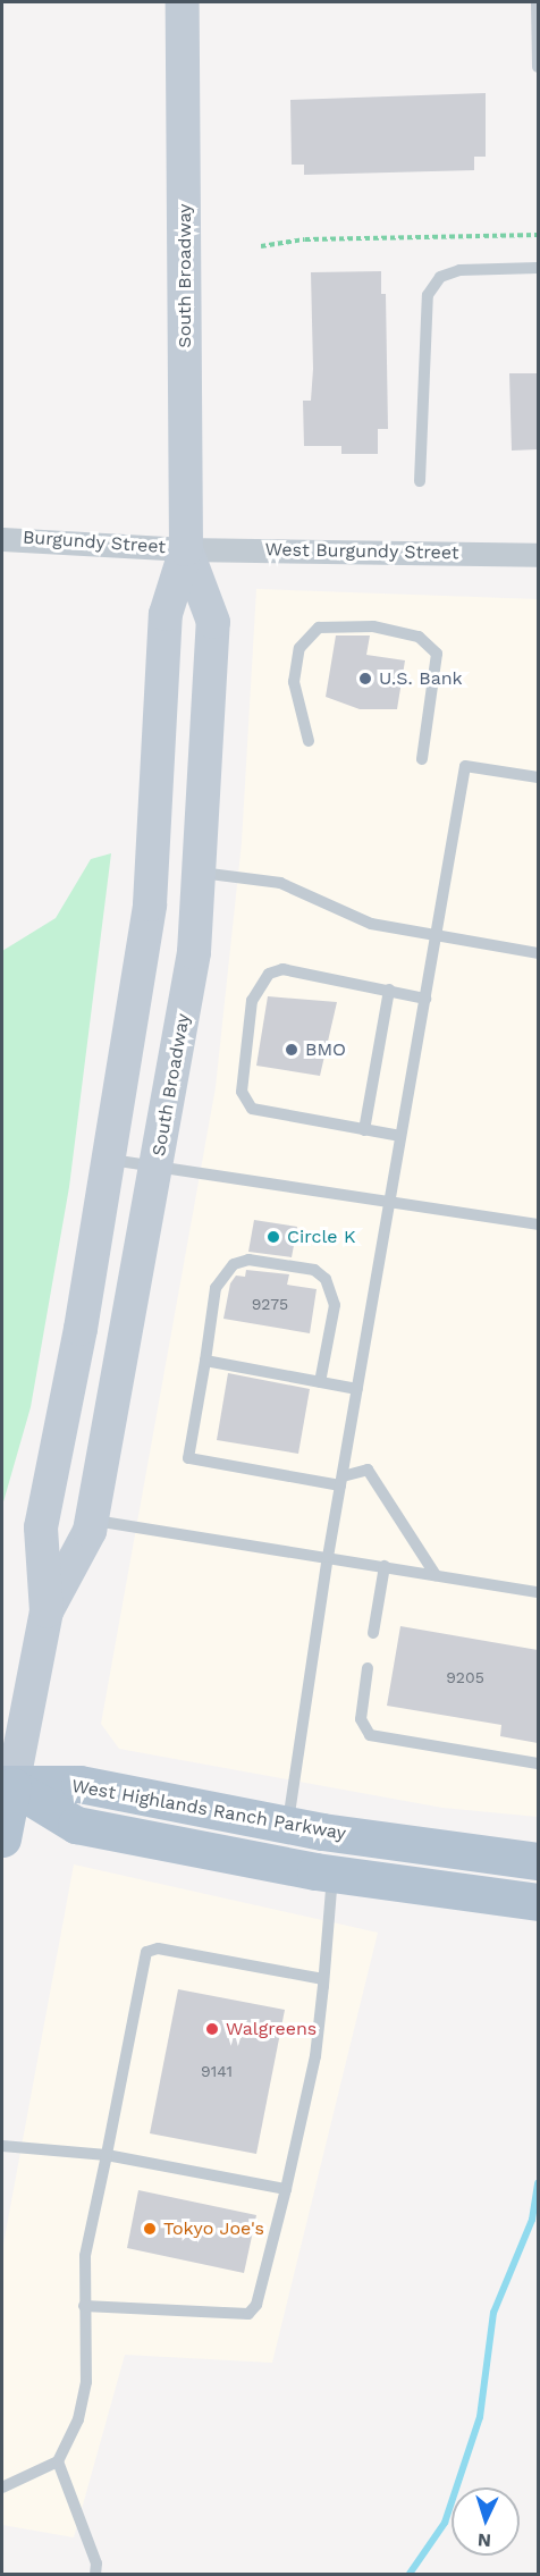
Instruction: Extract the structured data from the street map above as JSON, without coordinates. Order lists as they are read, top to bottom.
{
  "streets": {
    "main road": ["South Broadway", "West Highlands Ranch Parkway"],
    "street": ["Burgundy Street", "West Burgundy Street"]
  },
  "crossings": [
    ["South Broadway", "Burgundy Street"],
    ["South Broadway", "West Burgundy Street"],
    ["South Broadway", "West Highlands Ranch Parkway"],
    ["Burgundy Street", "West Burgundy Street"]
  ],
  "places": [
    "U.S. Bank",
    "BMO",
    "Circle K",
    "Walgreens",
    "Tokyo Joe's"
  ],
  "house_numbers": ["9275", "9205", "9141"],
  "north": "bottom"
}
